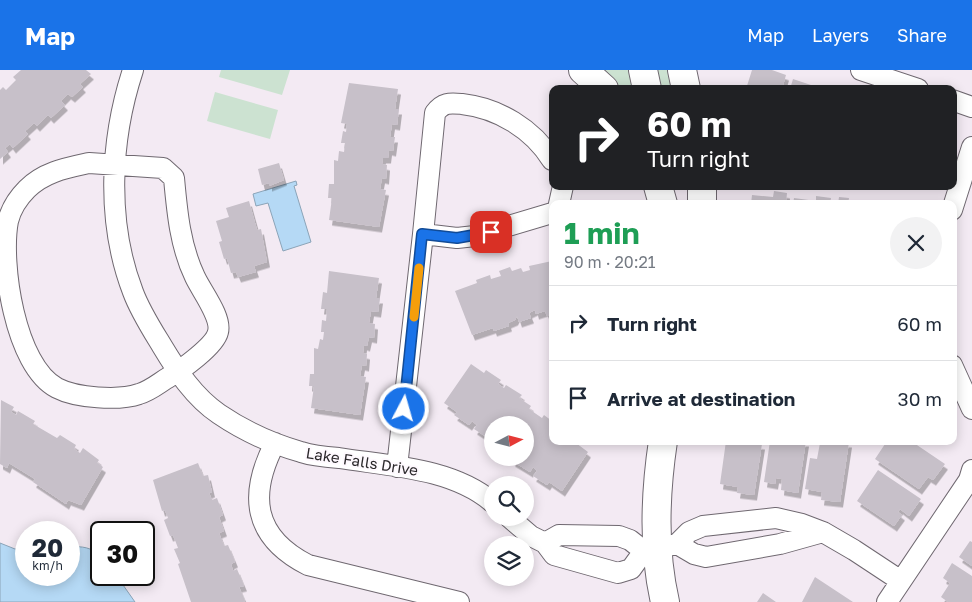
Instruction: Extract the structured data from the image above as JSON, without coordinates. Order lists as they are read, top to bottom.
{
  "streets": {
    "street": ["Lake Falls Drive"]
  },
  "north": "right",
  "page": {
    "header": "Map",
    "nav": ["Map", "Layers", "Share"],
    "turn": ["60 m", "Turn right"],
    "heading": ["1 min", "90 m · 20:21"],
    "list": [
      {
        "name": "Turn right",
        "value": "60 m"
      },
      {
        "name": "Arrive at destination",
        "value": "30 m"
      }
    ],
    "speed": "20 km/h",
    "limit": "30"
  }
}
